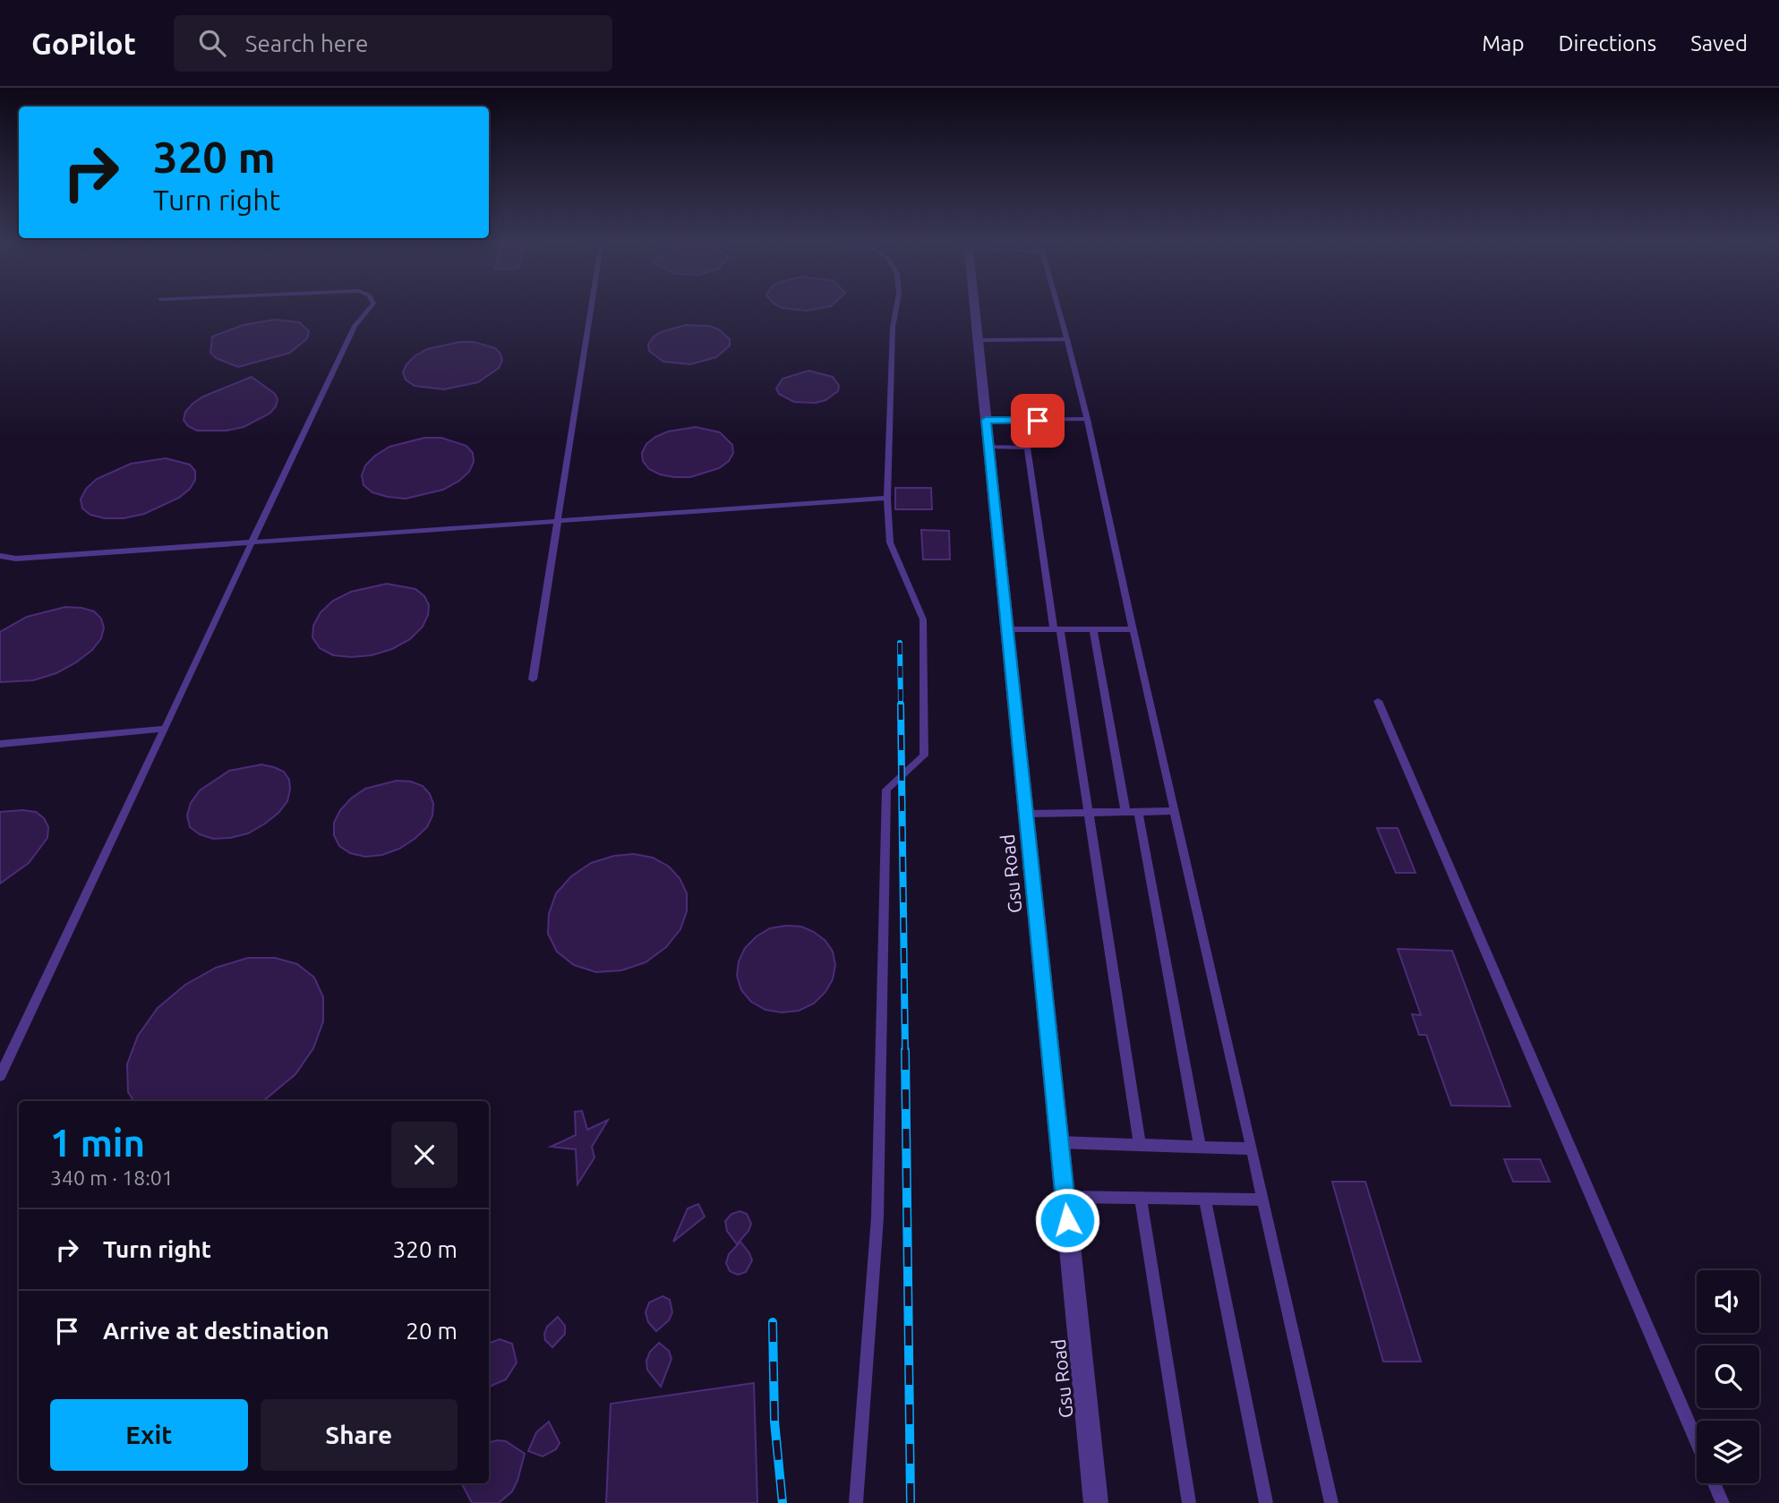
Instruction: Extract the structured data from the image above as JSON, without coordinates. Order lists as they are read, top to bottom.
{
  "streets": {
    "street": ["Gsu Road"]
  },
  "page": {
    "header": "GoPilot",
    "search": "Search here",
    "nav": ["Map", "Directions", "Saved"],
    "turn": ["320 m", "Turn right"],
    "heading": ["1 min", "340 m · 18:01"],
    "list": [
      {
        "name": "Turn right",
        "value": "320 m"
      },
      {
        "name": "Arrive at destination",
        "value": "20 m"
      }
    ],
    "buttons": ["Exit", "Share"]
  }
}
